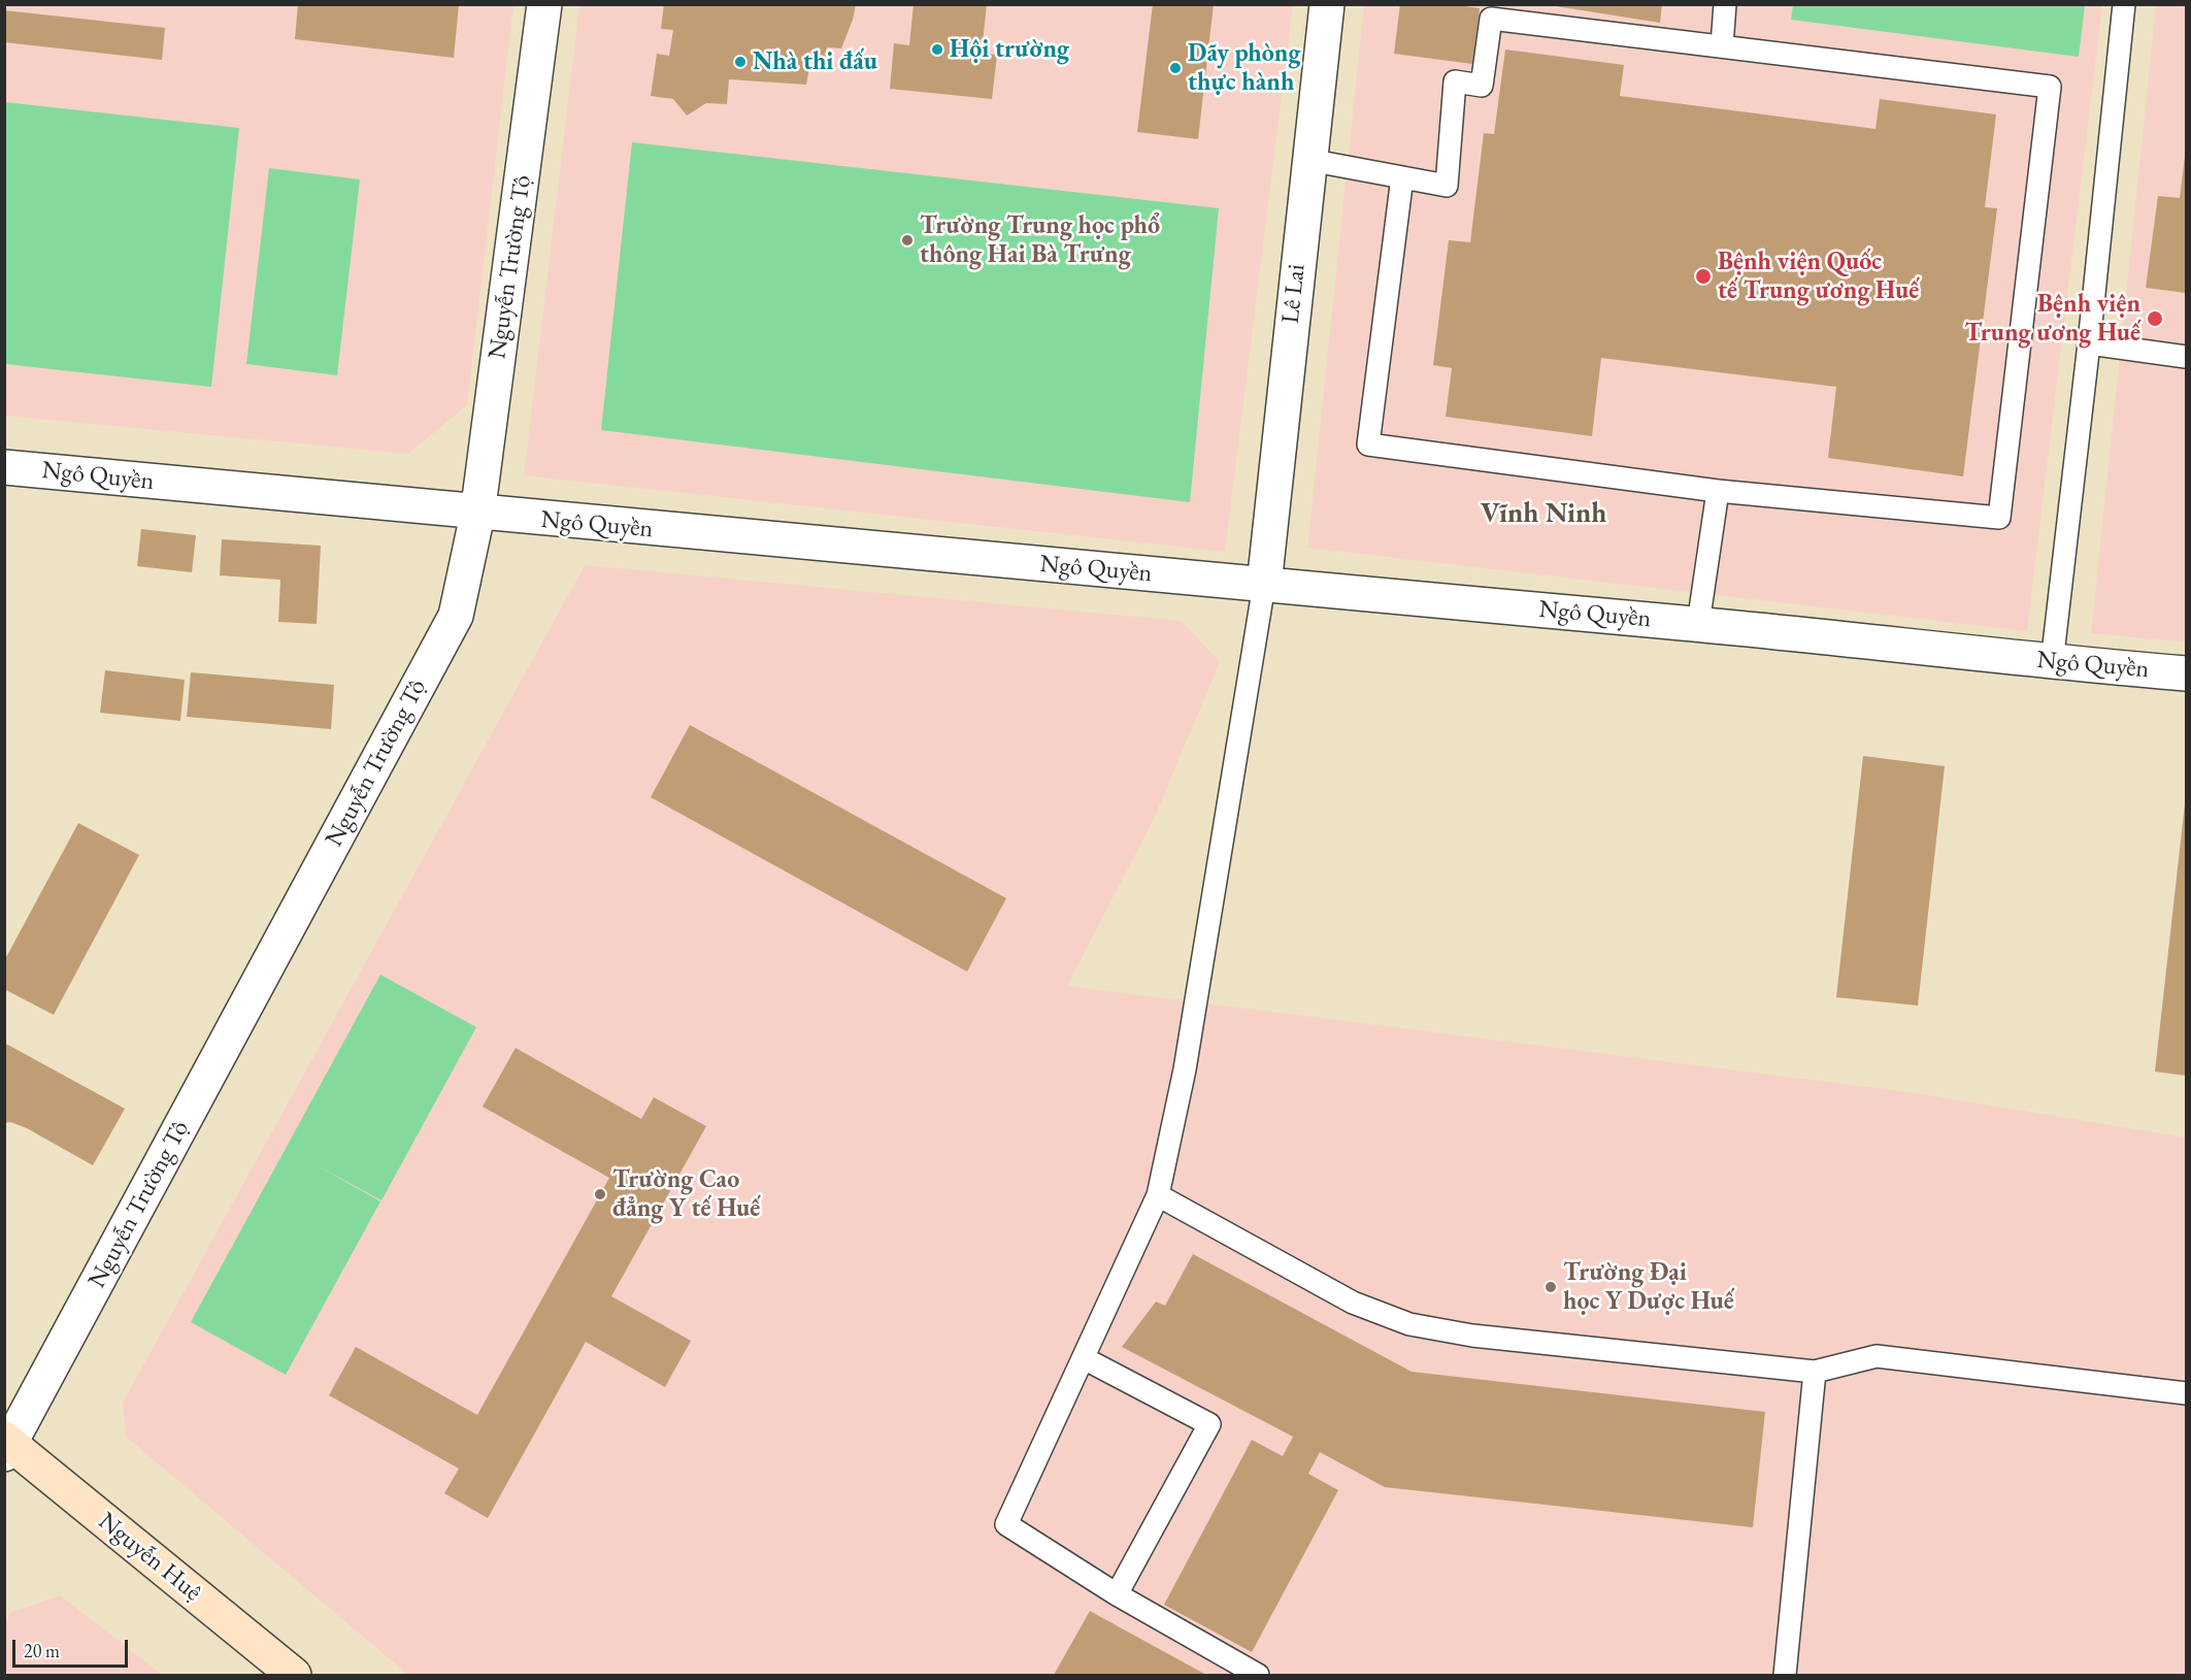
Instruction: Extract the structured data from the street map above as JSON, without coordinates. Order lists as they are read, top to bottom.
{
  "streets": {
    "main road": ["Nguyễn Huệ"],
    "street": ["Nguyễn Trường Tộ", "Lê Lai", "Ngô Quyền"]
  },
  "crossings": [
    ["Nguyễn Trường Tộ", "Ngô Quyền"],
    ["Nguyễn Trường Tộ", "Nguyễn Huệ"],
    ["Lê Lai", "Ngô Quyền"]
  ],
  "districts": ["Vĩnh Ninh"],
  "places": [
    "Hội trường",
    "Nhà thi đấu",
    "Dãy phòng thực hành",
    "Trường Trung học phổ thông Hai Bà Trưng",
    "Bệnh viện Quốc tế Trung ương Huế",
    "Bệnh viện Trung ương Huế",
    "Trường Cao đẳng Y tế Huế",
    "Trường Đại học Y Dược Huế"
  ],
  "scale_bar": "20 m"
}
